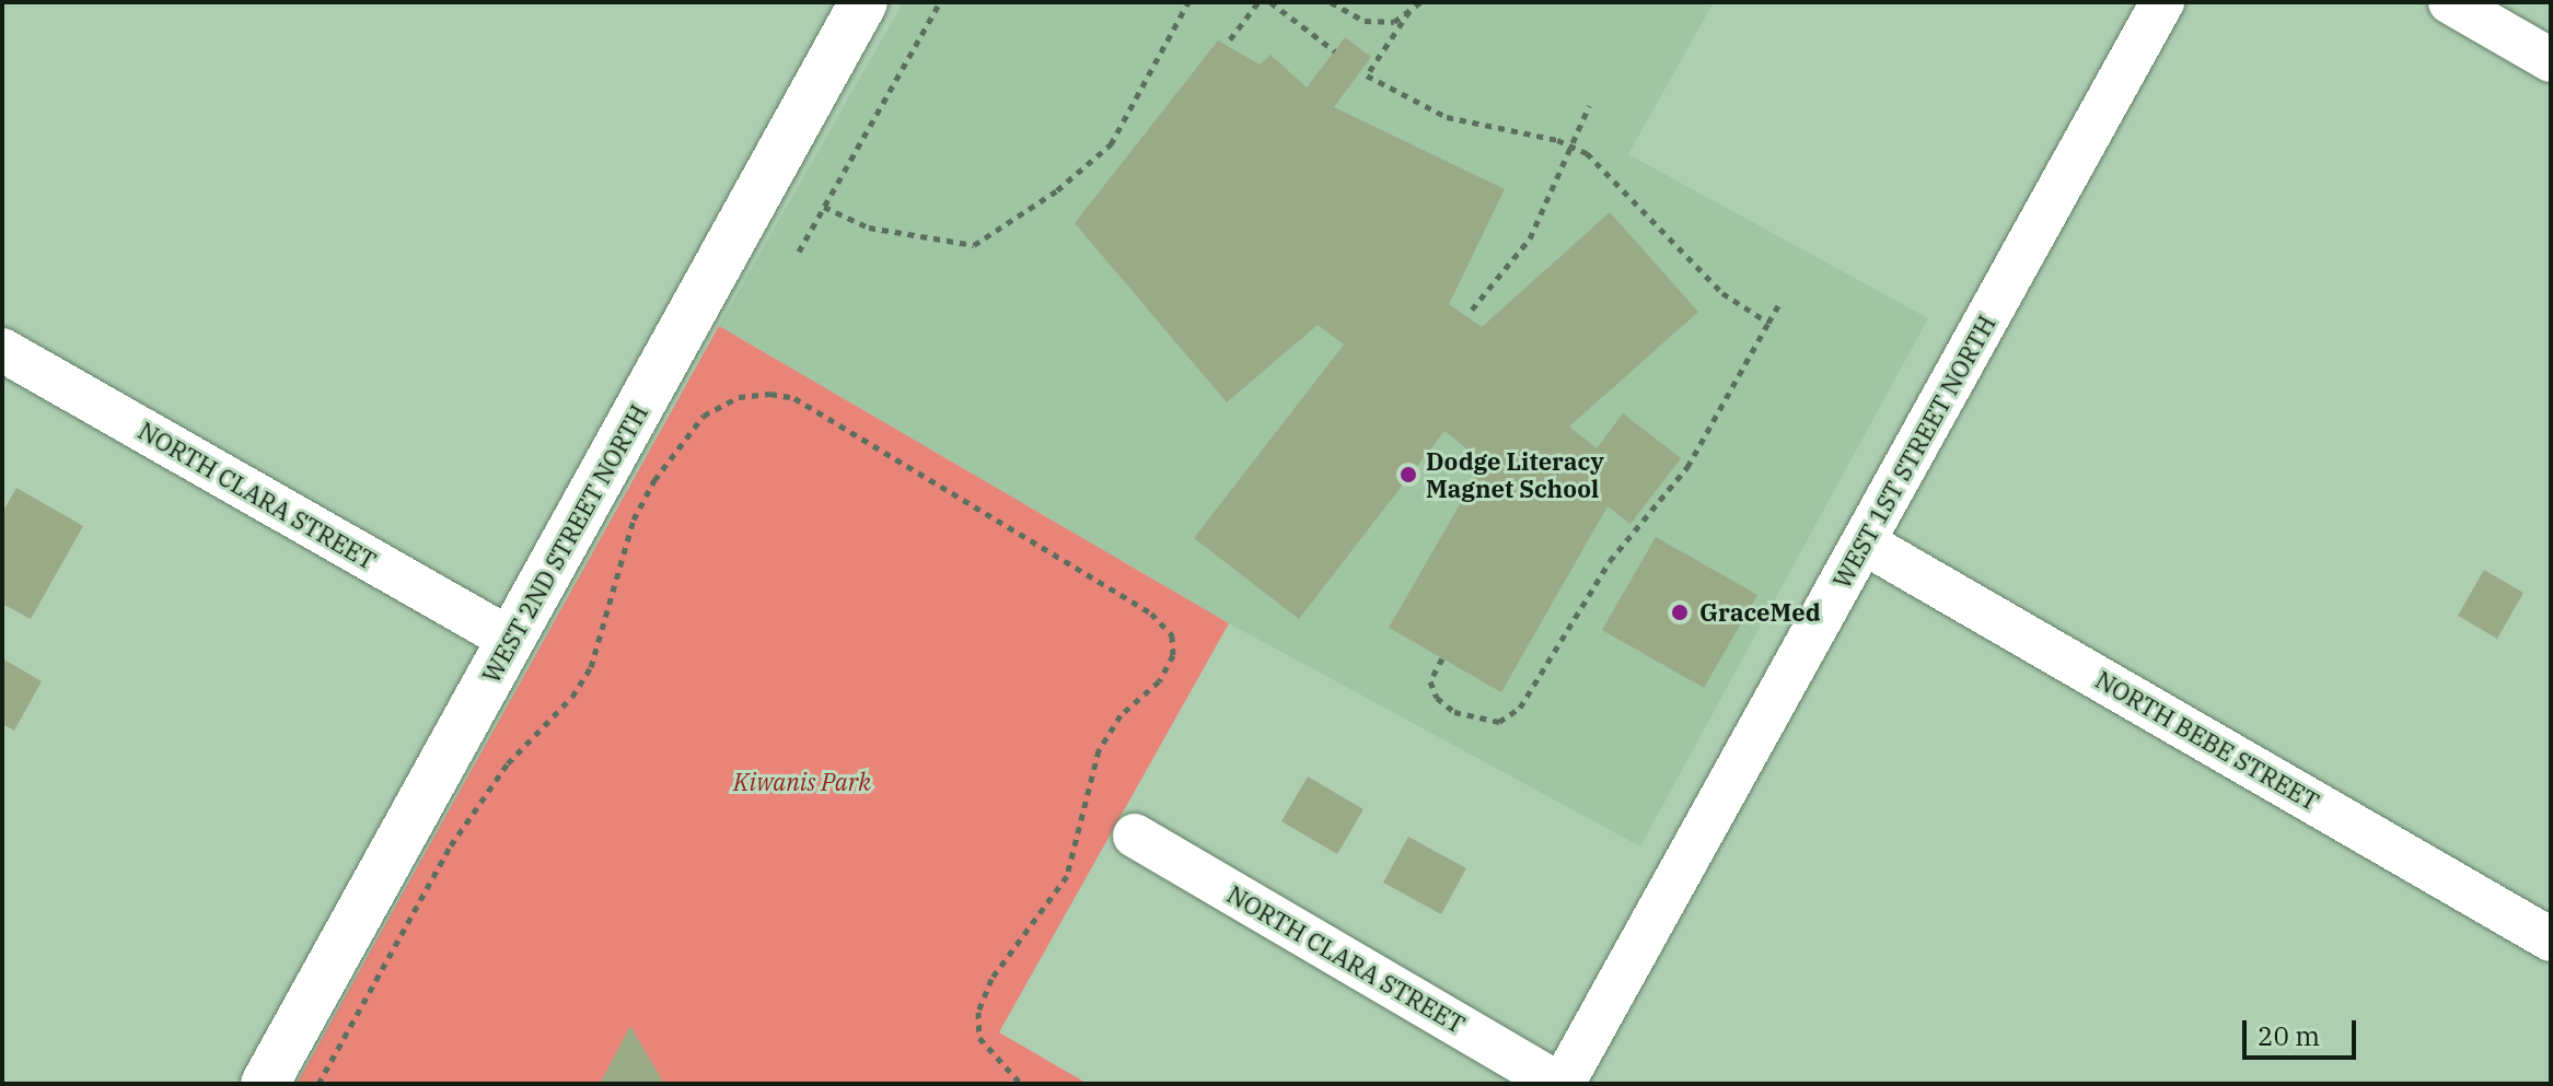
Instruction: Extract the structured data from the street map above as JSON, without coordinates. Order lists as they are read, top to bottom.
{
  "streets": {
    "street": [
      "WEST 1ST STREET NORTH",
      "NORTH CLARA STREET",
      "WEST 2ND STREET NORTH",
      "NORTH BEBE STREET"
    ]
  },
  "crossings": [
    ["WEST 1ST STREET NORTH", "NORTH CLARA STREET"],
    ["WEST 1ST STREET NORTH", "NORTH BEBE STREET"],
    ["NORTH CLARA STREET", "WEST 2ND STREET NORTH"]
  ],
  "parks": ["Kiwanis Park"],
  "places": ["Dodge Literacy Magnet School", "GraceMed"],
  "scale_bar": "20 m"
}
